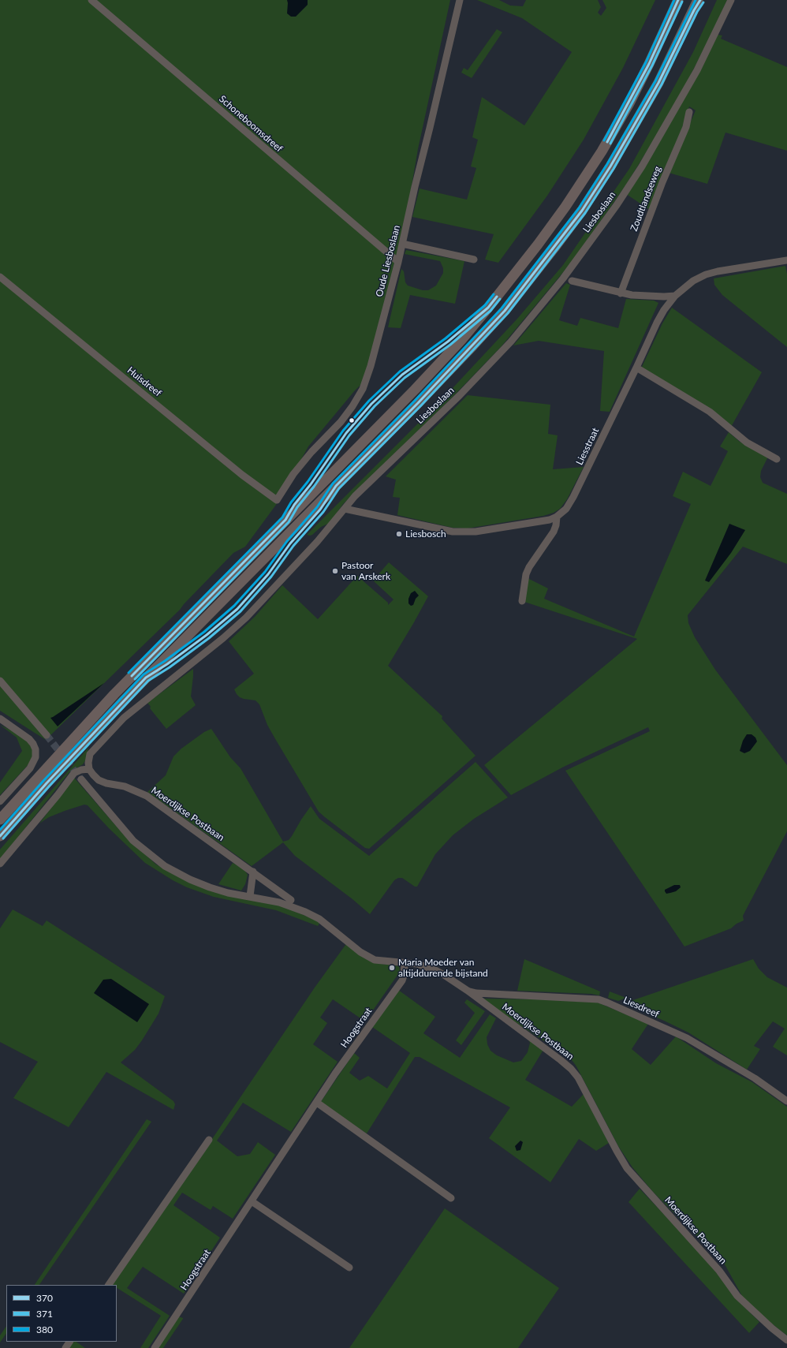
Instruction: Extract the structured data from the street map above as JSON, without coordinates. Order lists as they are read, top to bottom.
{
  "streets": {
    "street": [
      "Schoneboomsdreef",
      "Zoudtlandseweg",
      "Liesboslaan",
      "Oude Liesboslaan",
      "Huisdreef",
      "Liesstraat",
      "Moerdijkse Postbaan",
      "Liesdreef",
      "Hoogstraat"
    ]
  },
  "crossings": [
    ["Schoneboomsdreef", "Oude Liesboslaan"],
    ["Liesboslaan", "Liesstraat"],
    ["Liesboslaan", "Moerdijkse Postbaan"],
    ["Oude Liesboslaan", "Huisdreef"],
    ["Moerdijkse Postbaan", "Liesdreef"],
    ["Moerdijkse Postbaan", "Hoogstraat"]
  ],
  "places": ["Liesbosch", "Pastoor van Arskerk", "Maria Moeder van altijddurende bijstand"],
  "lines": ["transit line 370", "transit line 380", "transit line 371"],
  "legend": ["370", "371", "380"]
}
